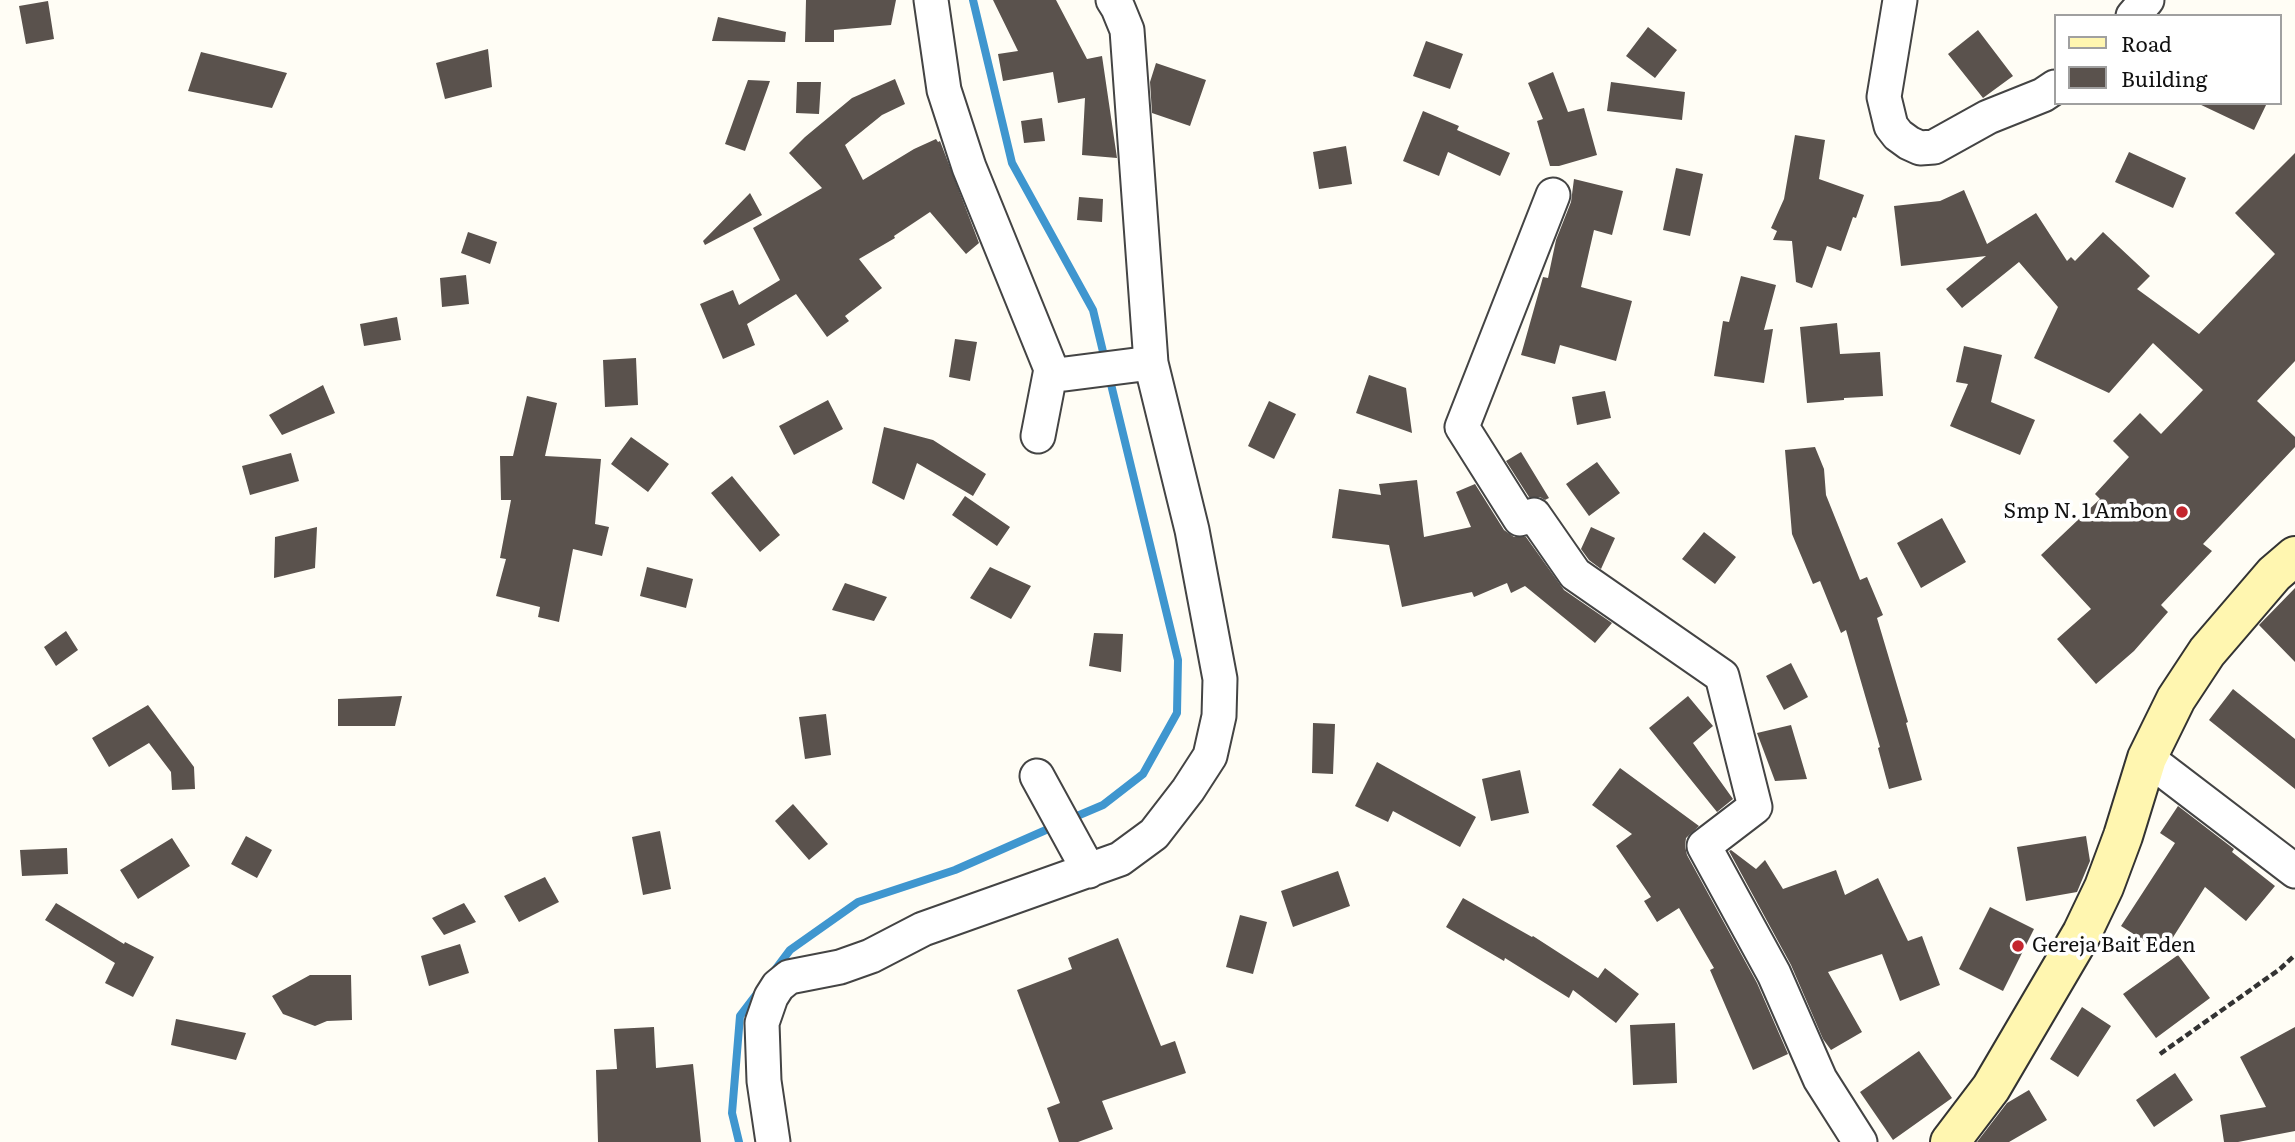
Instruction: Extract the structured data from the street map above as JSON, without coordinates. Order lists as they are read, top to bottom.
{
  "places": ["Smp N. 1 Ambon", "Gereja Bait Eden"],
  "legend": ["Road", "Building"]
}
